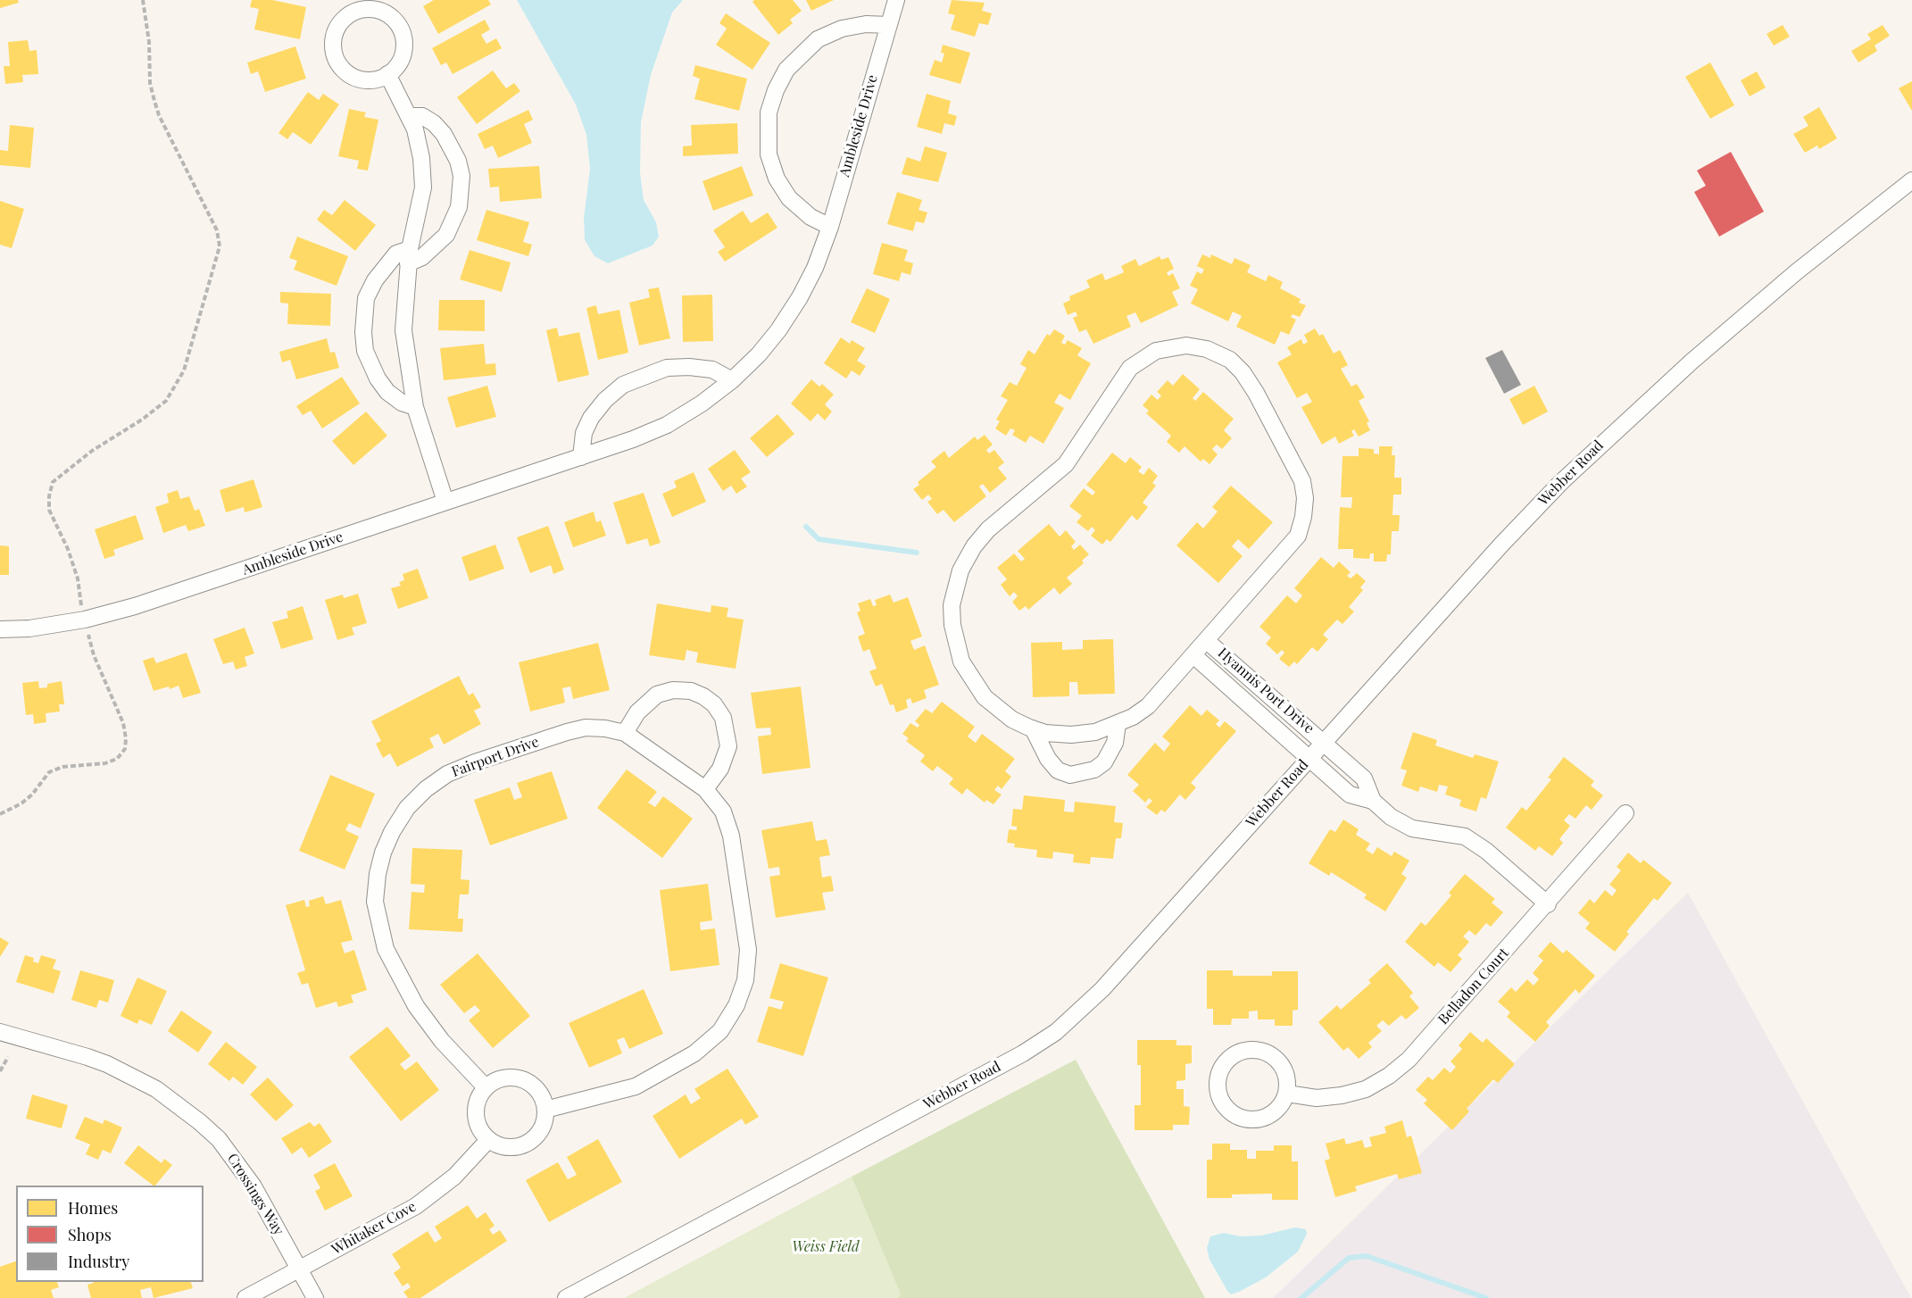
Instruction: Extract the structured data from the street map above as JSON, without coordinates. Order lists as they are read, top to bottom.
{
  "streets": {
    "street": [
      "Ambleside Drive",
      "Webber Road",
      "Hyannis Port Drive",
      "Fairport Drive",
      "Belladon Court",
      "Crossings Way",
      "Whitaker Cove"
    ]
  },
  "crossings": [
    ["Webber Road", "Hyannis Port Drive"],
    ["Fairport Drive", "Whitaker Cove"],
    ["Crossings Way", "Whitaker Cove"]
  ],
  "parks": ["Weiss Field"],
  "legend": ["Homes", "Shops", "Industry"]
}
